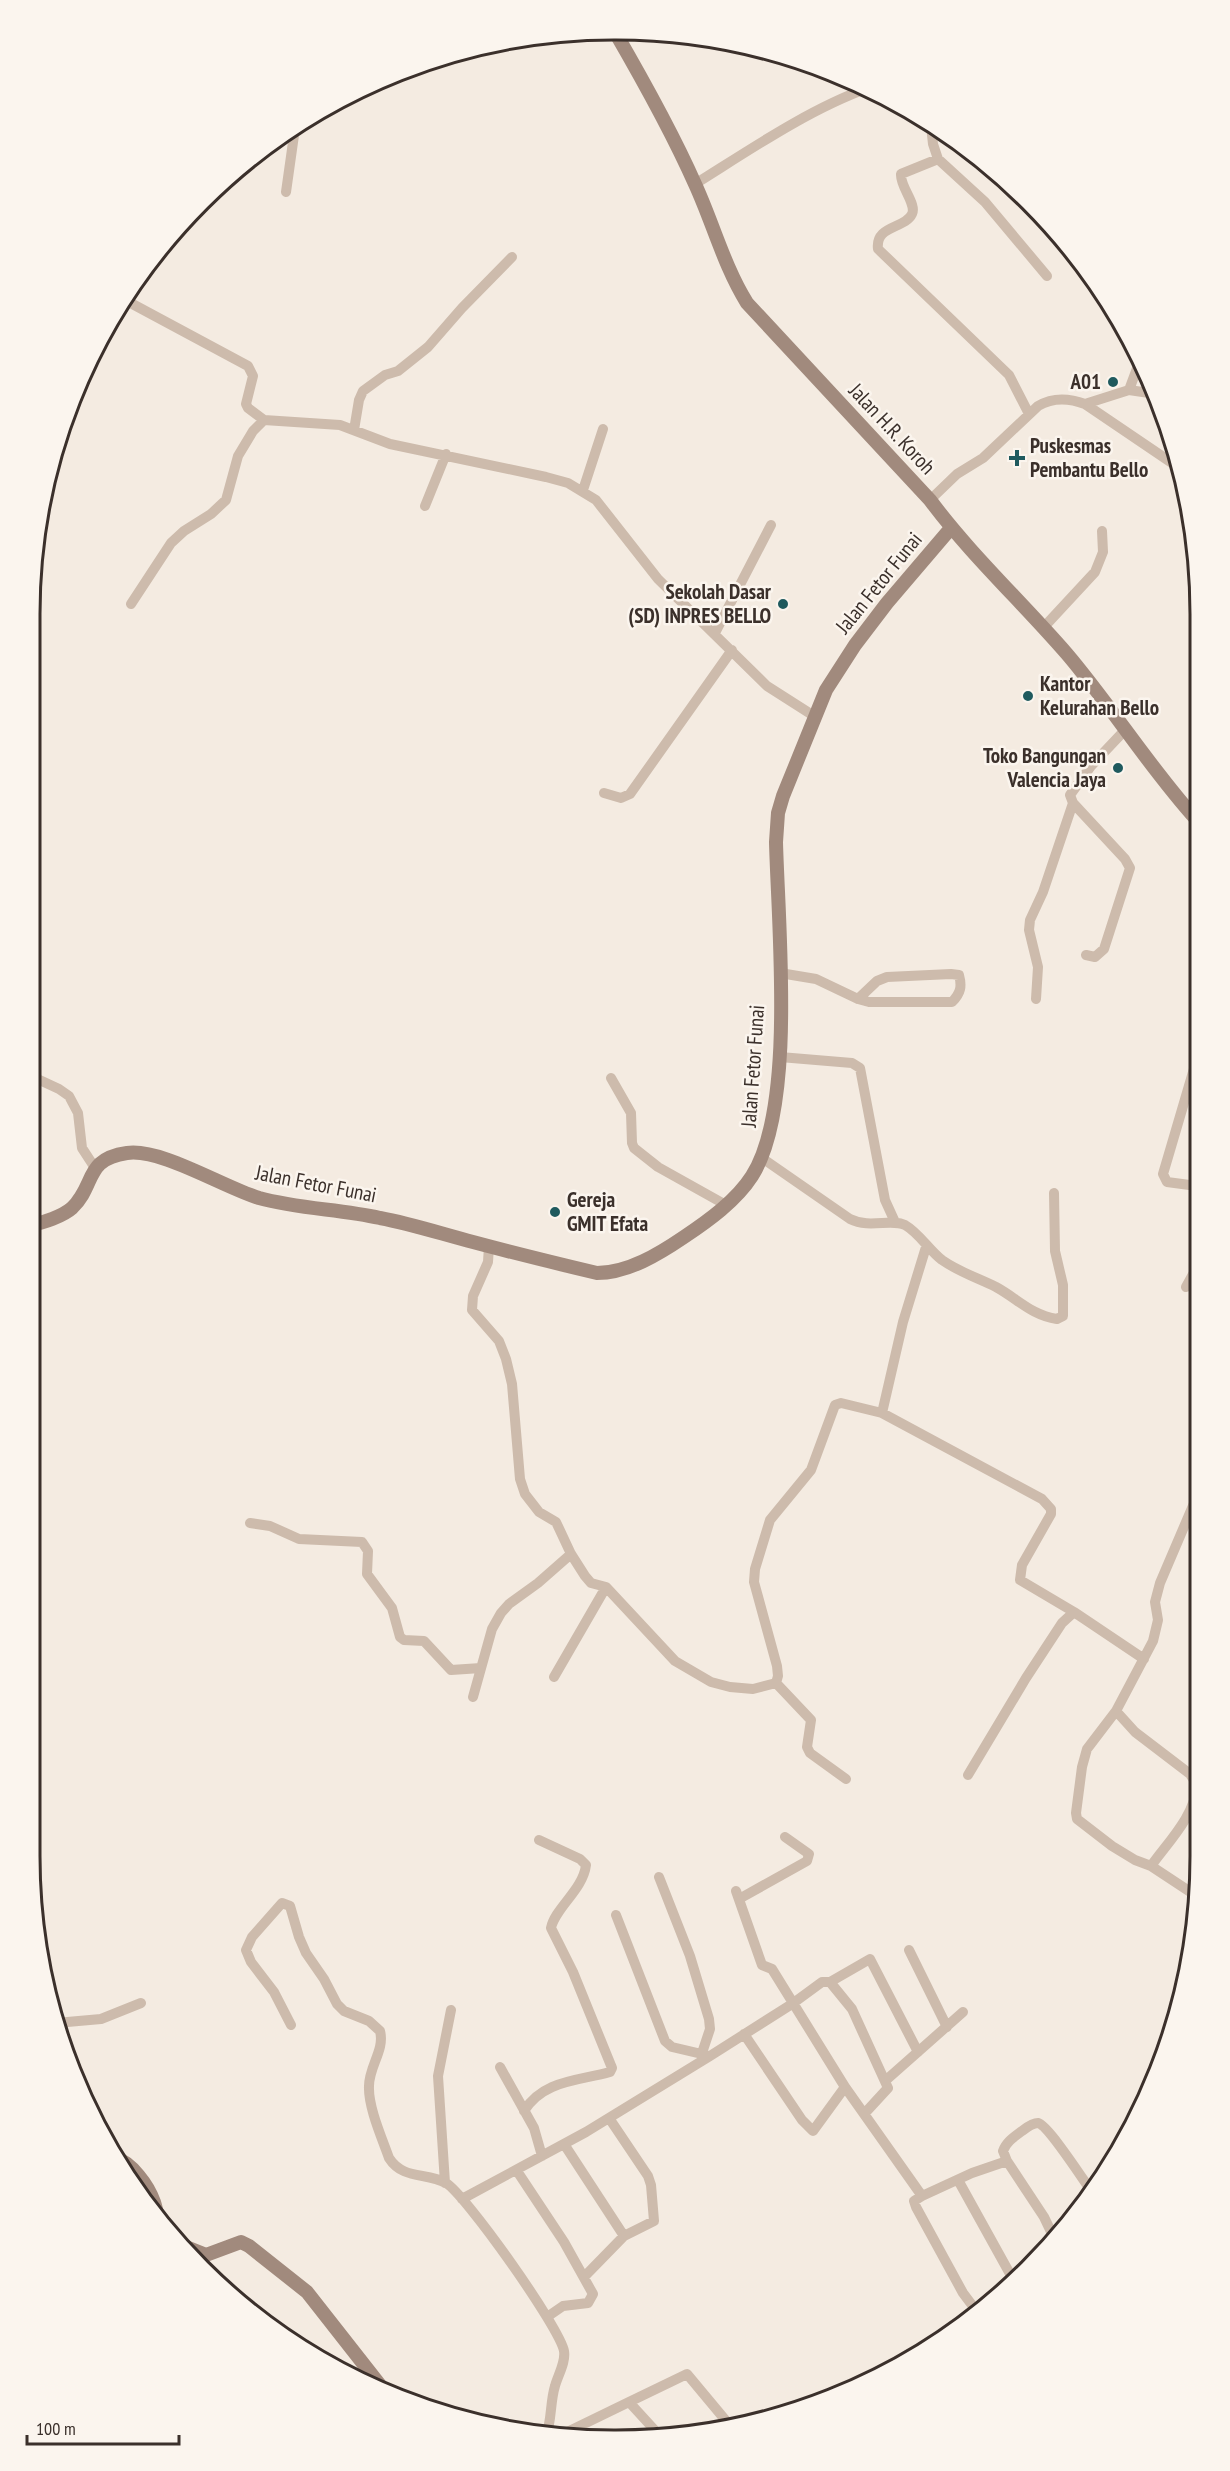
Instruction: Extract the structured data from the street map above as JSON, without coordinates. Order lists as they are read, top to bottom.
{
  "streets": {
    "street": ["Jalan H.R. Koroh", "Jalan Fetor Funai"]
  },
  "crossings": [
    ["Jalan H.R. Koroh", "Jalan Fetor Funai"]
  ],
  "places": {
    "other": [
      "A01",
      "Sekolah Dasar (SD) INPRES BELLO",
      "Kantor Kelurahan Bello",
      "Toko Bangungan Valencia Jaya",
      "Gereja GMIT Efata"
    ],
    "health": ["Puskesmas Pembantu Bello"]
  },
  "scale_bar": "100 m"
}
